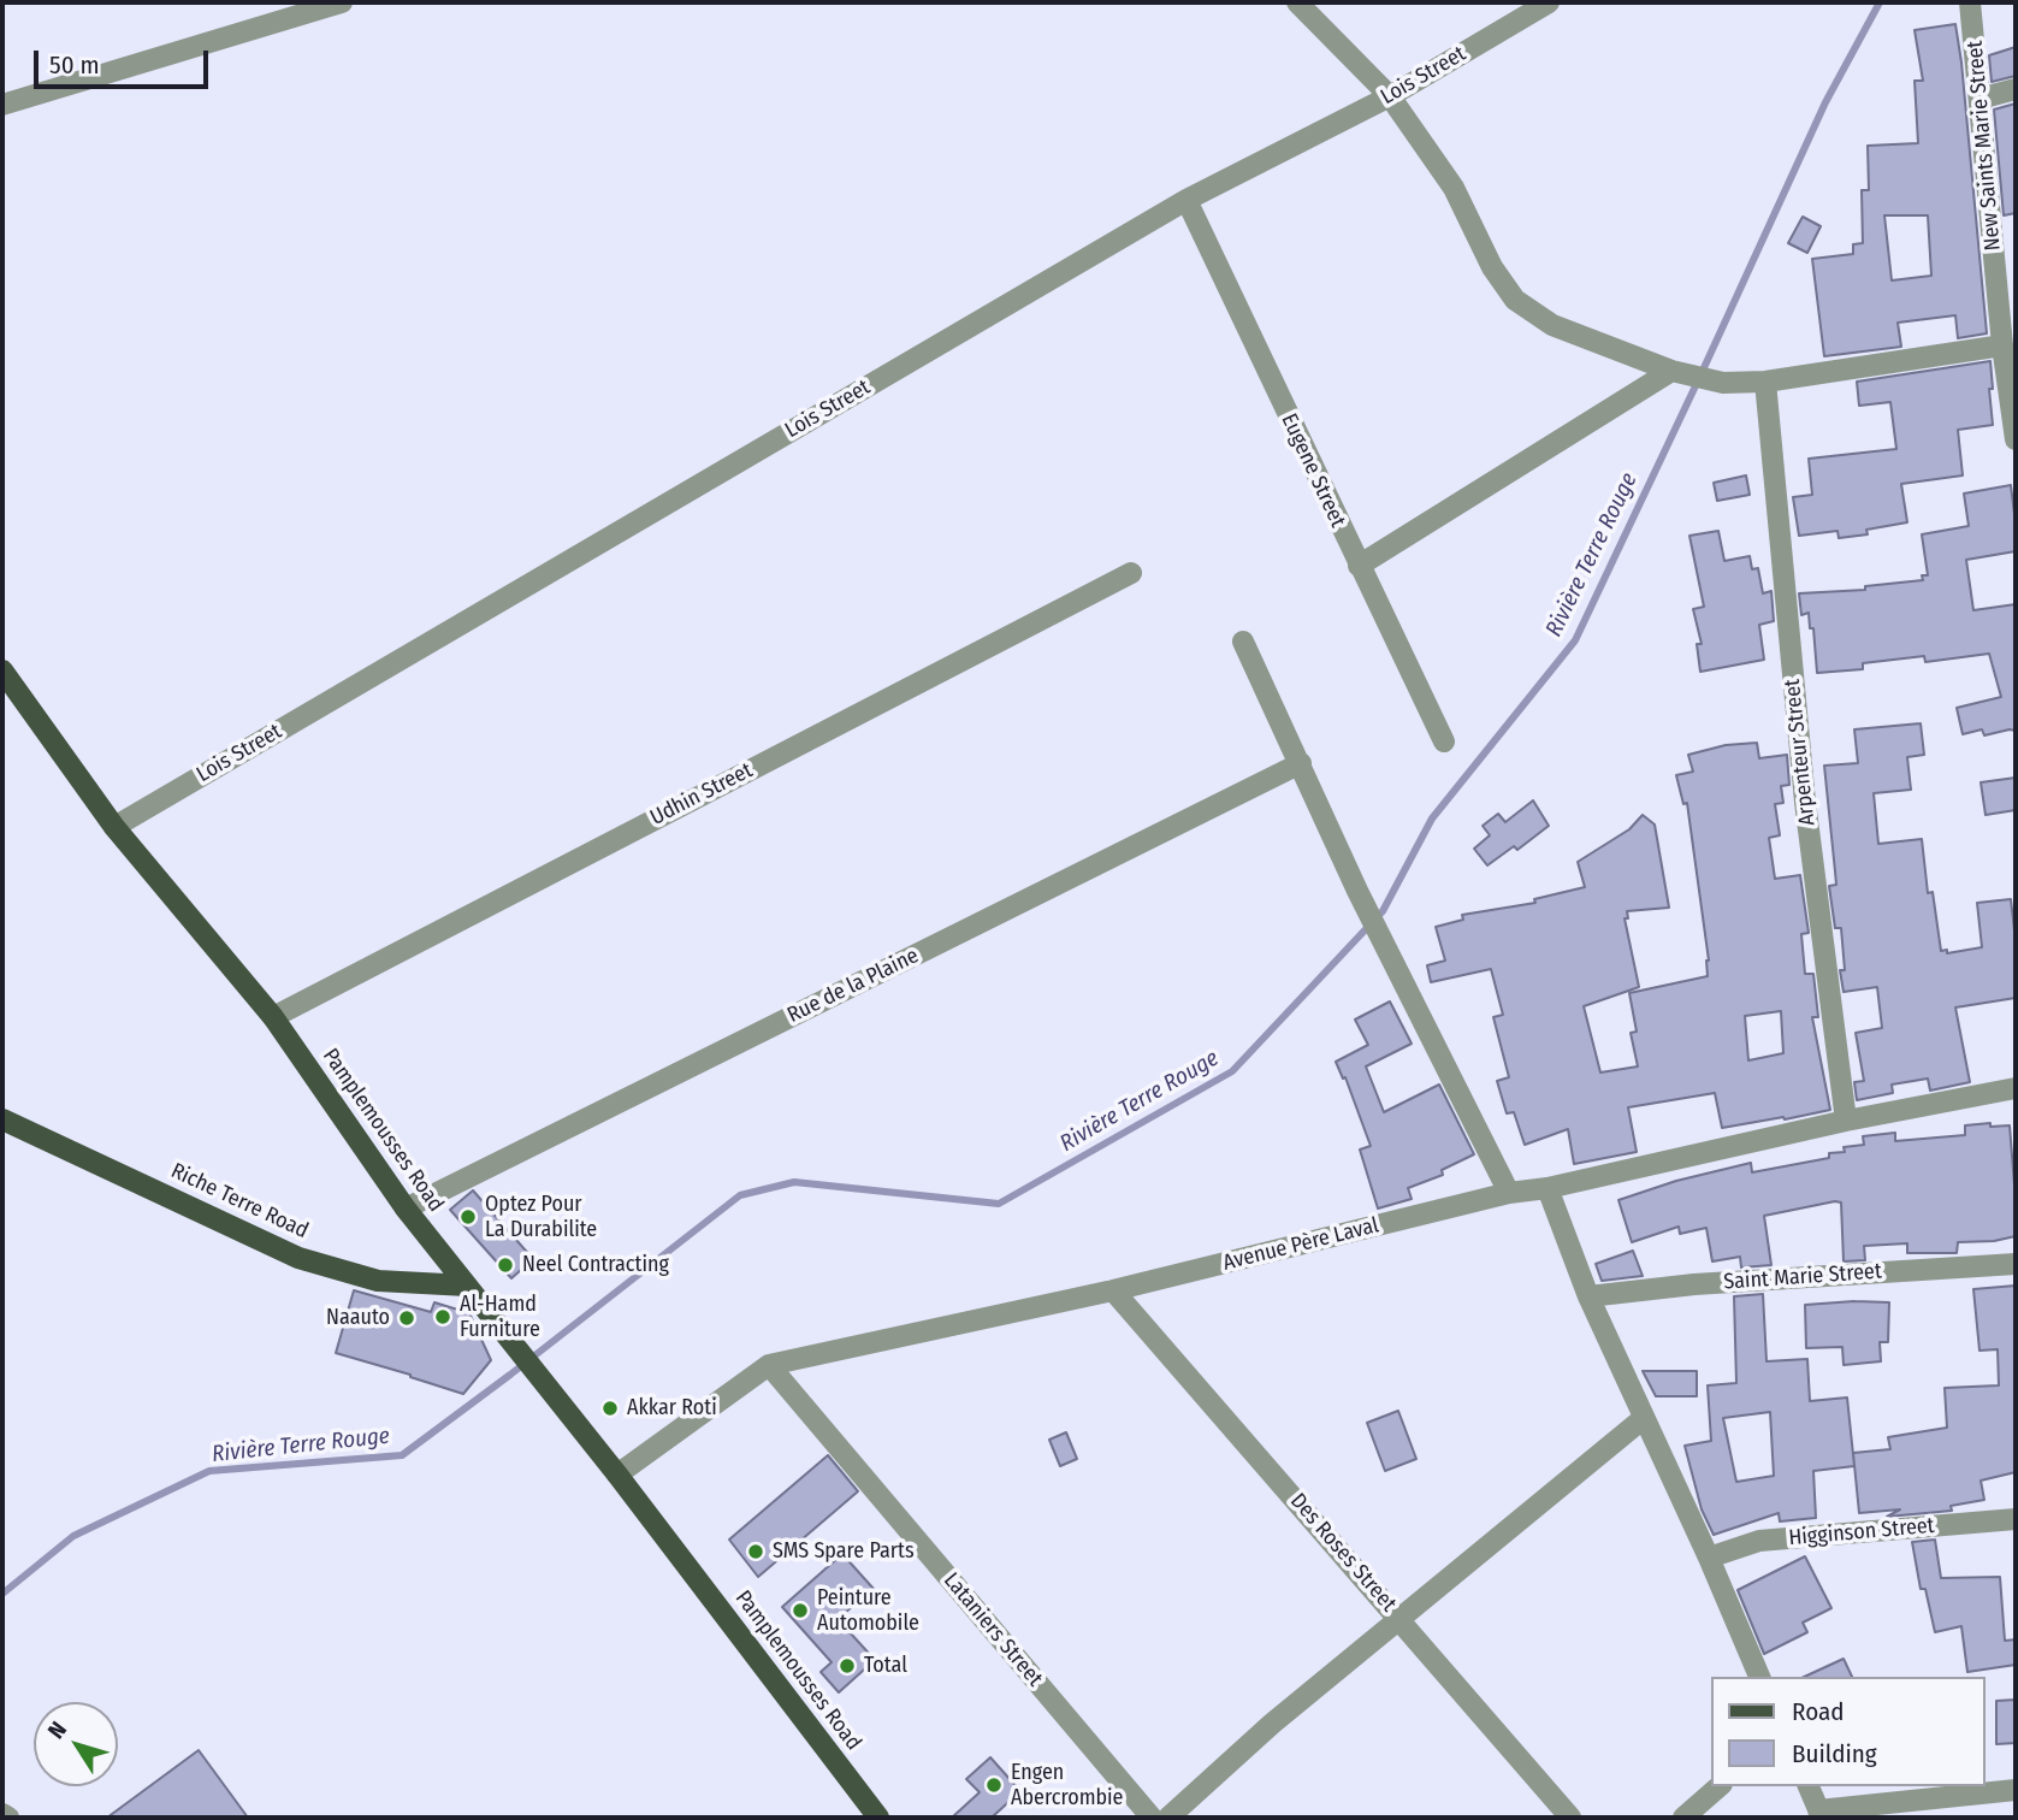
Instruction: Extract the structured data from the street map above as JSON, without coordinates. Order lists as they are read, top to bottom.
{
  "streets": {
    "main road": ["Pamplemousses Road", "Riche Terre Road"],
    "street": [
      "Lois Street",
      "New Saints Marie Street",
      "Eugene Street",
      "Arpenteur Street",
      "Udhin Street",
      "Rue de la Plaine",
      "Avenue Père Laval",
      "Saint Marie Street",
      "Higginson Street",
      "Des Roses Street",
      "Lataniers Street"
    ]
  },
  "crossings": [
    ["Lois Street", "Eugene Street"],
    ["Lois Street", "Pamplemousses Road"],
    ["Arpenteur Street", "Avenue Père Laval"],
    ["Udhin Street", "Pamplemousses Road"],
    ["Rue de la Plaine", "Pamplemousses Road"],
    ["Pamplemousses Road", "Riche Terre Road"],
    ["Pamplemousses Road", "Avenue Père Laval"],
    ["Avenue Père Laval", "Des Roses Street"],
    ["Avenue Père Laval", "Lataniers Street"]
  ],
  "water": ["Rivière Terre Rouge"],
  "places": [
    "Optez Pour La Durabilite",
    "Neel Contracting",
    "Al-Hamd Furniture",
    "Naauto",
    "Akkar Roti",
    "SMS Spare Parts",
    "Peinture Automobile",
    "Total",
    "Engen Abercrombie"
  ],
  "legend": ["Road", "Building"],
  "scale_bar": "50 m",
  "north": "top left"
}
